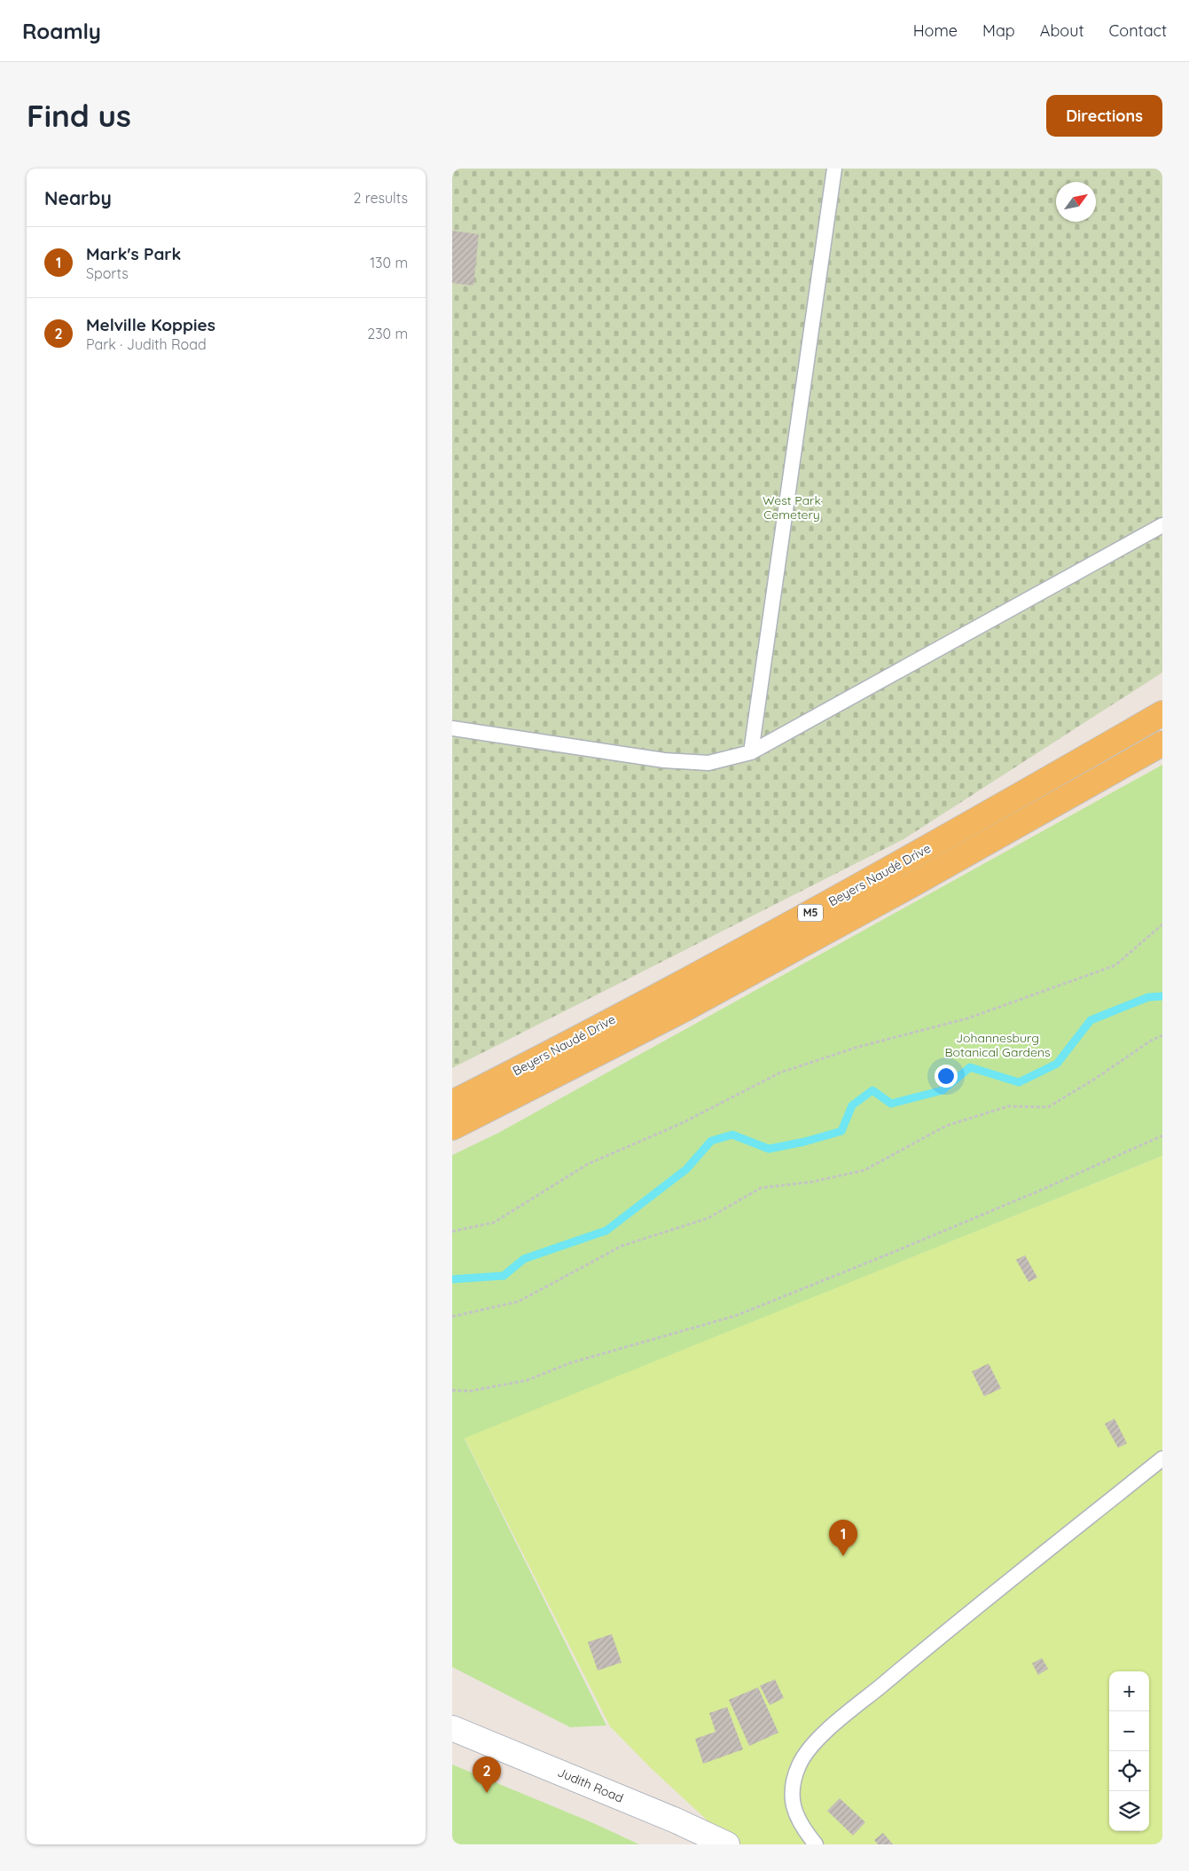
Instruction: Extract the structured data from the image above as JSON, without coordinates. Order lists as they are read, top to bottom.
{
  "streets": {
    "main road": ["Beyers Naudé Drive", "M5"],
    "street": ["Judith Road"]
  },
  "parks": ["West Park Cemetery", "Johannesburg Botanical Gardens"],
  "north": "top right",
  "page": {
    "header": "Roamly",
    "nav": [
      "Home",
      "Map",
      "About",
      "Contact"
    ],
    "buttons": "Directions",
    "title": "Find us",
    "heading": ["Nearby", "2 results"],
    "list": [
      {
        "mark": "1",
        "name": "Mark's Park",
        "note": "Sports",
        "value": "130 m"
      },
      {
        "mark": "2",
        "name": "Melville Koppies",
        "note": "Park · Judith Road",
        "value": "230 m"
      }
    ],
    "pins": ["1", "2"],
    "map_buttons": ["+", "−"]
  }
}
